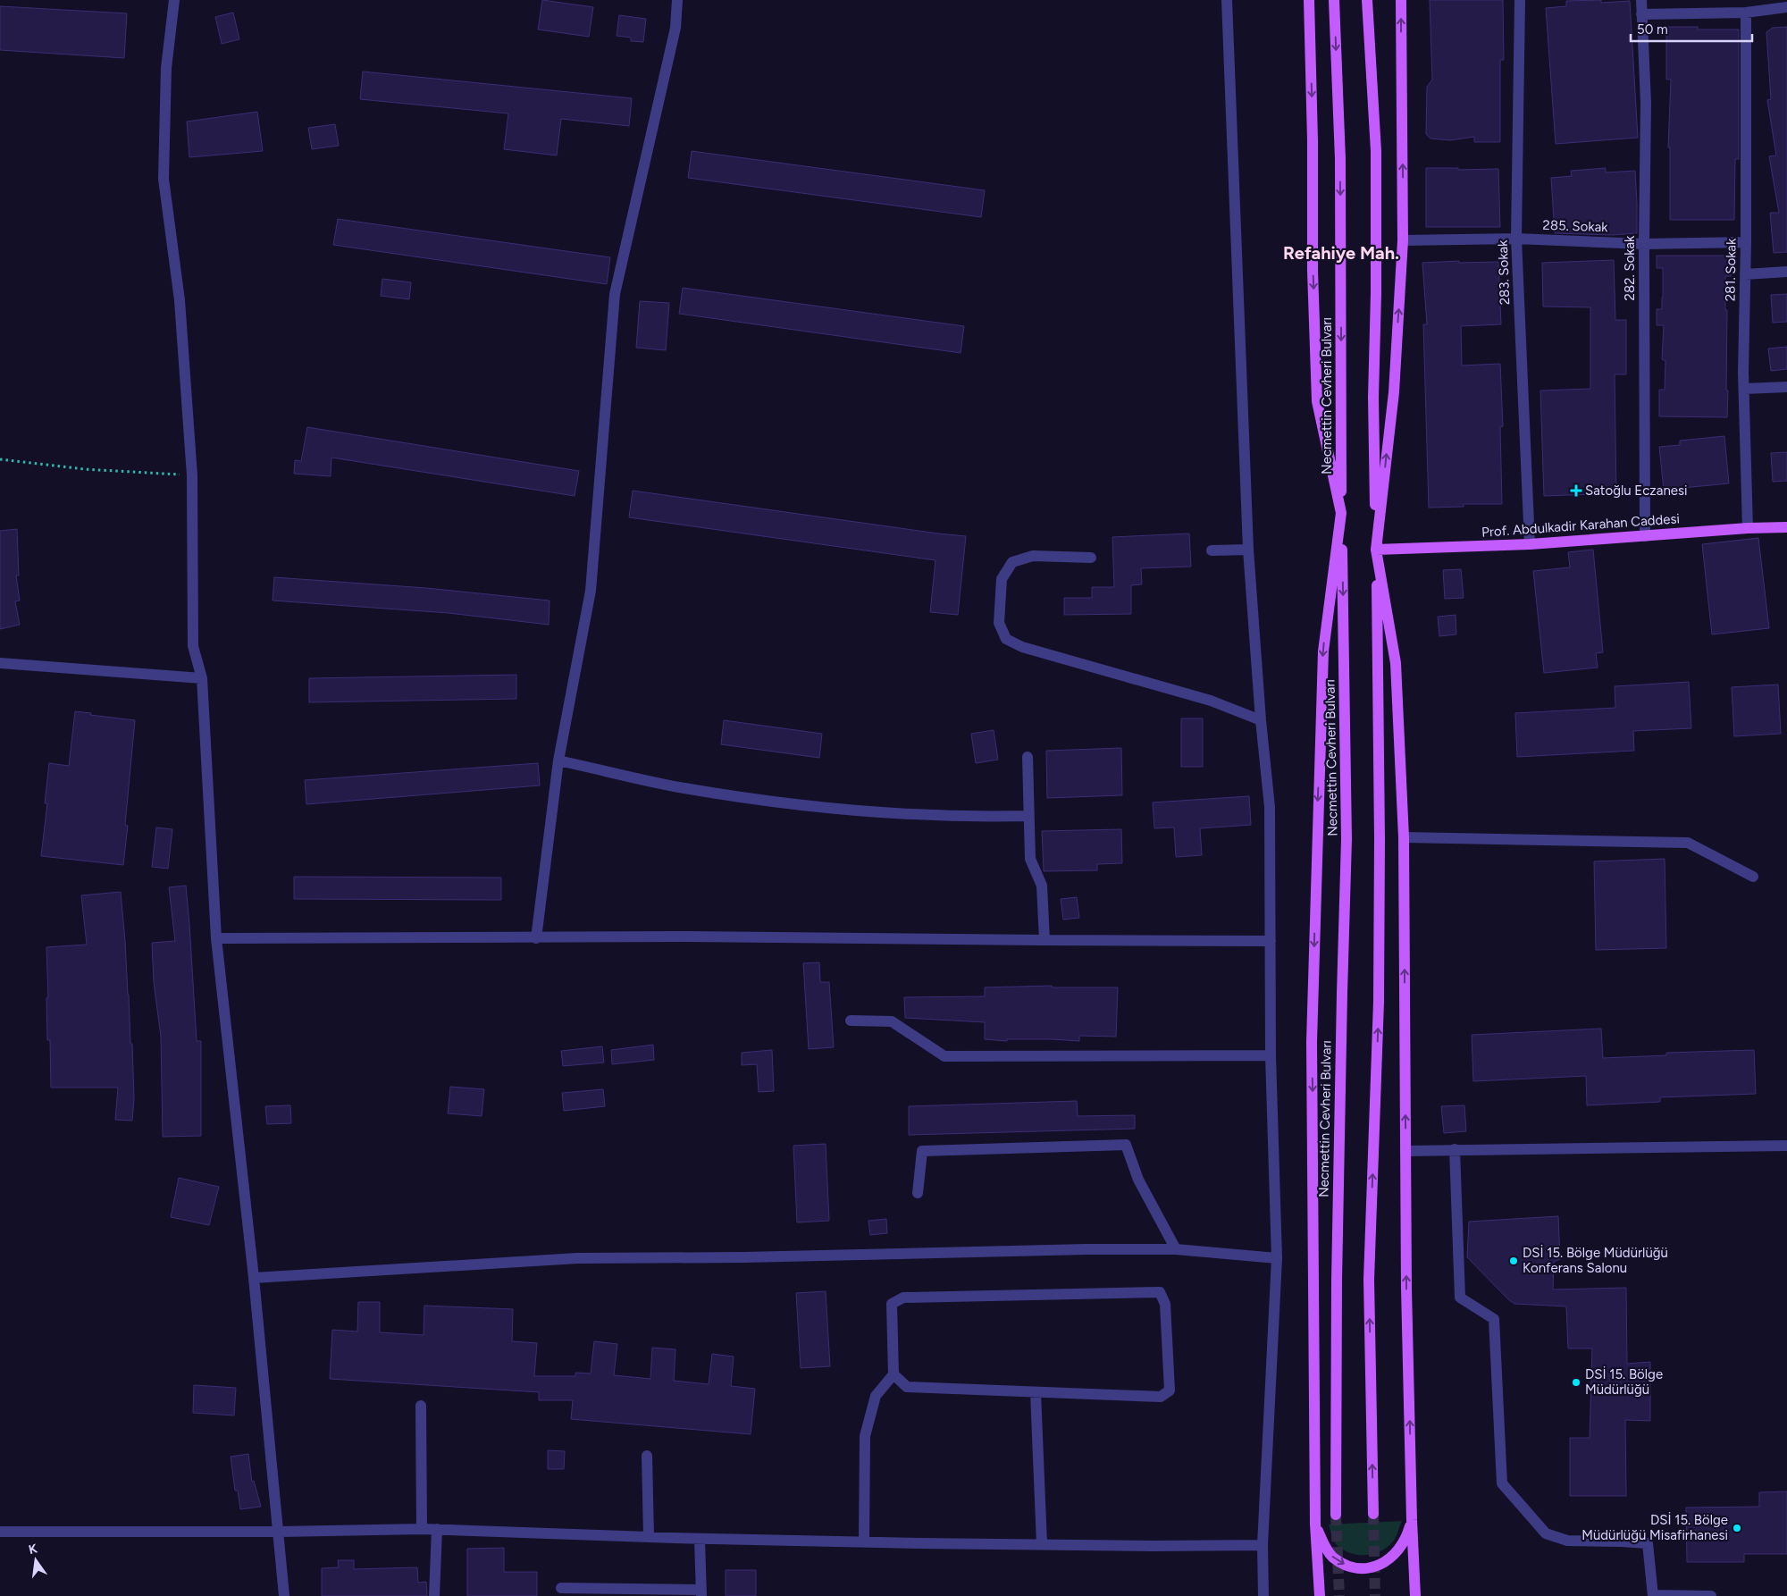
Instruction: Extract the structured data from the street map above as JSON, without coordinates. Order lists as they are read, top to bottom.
{
  "streets": {
    "main road": ["Necmettin Cevheri Bulvarı", "Prof. Abdulkadir Karahan Caddesi"],
    "street": [
      "285. Sokak",
      "282. Sokak",
      "281. Sokak",
      "283. Sokak"
    ]
  },
  "crossings": [
    ["285. Sokak", "282. Sokak"],
    ["285. Sokak", "281. Sokak"],
    ["285. Sokak", "283. Sokak"],
    ["282. Sokak", "Prof. Abdulkadir Karahan Caddesi"],
    ["281. Sokak", "Prof. Abdulkadir Karahan Caddesi"],
    ["283. Sokak", "Prof. Abdulkadir Karahan Caddesi"]
  ],
  "districts": ["Refahiye Mah."],
  "places": {
    "health": ["Satoğlu Eczanesi"],
    "other": ["DSİ 15. Bölge Müdürlüğü Konferans Salonu", "DSİ 15. Bölge Müdürlüğü", "DSİ 15. Bölge Müdürlüğü Misafirhanesi"]
  },
  "scale_bar": "50 m",
  "north": "top"
}
